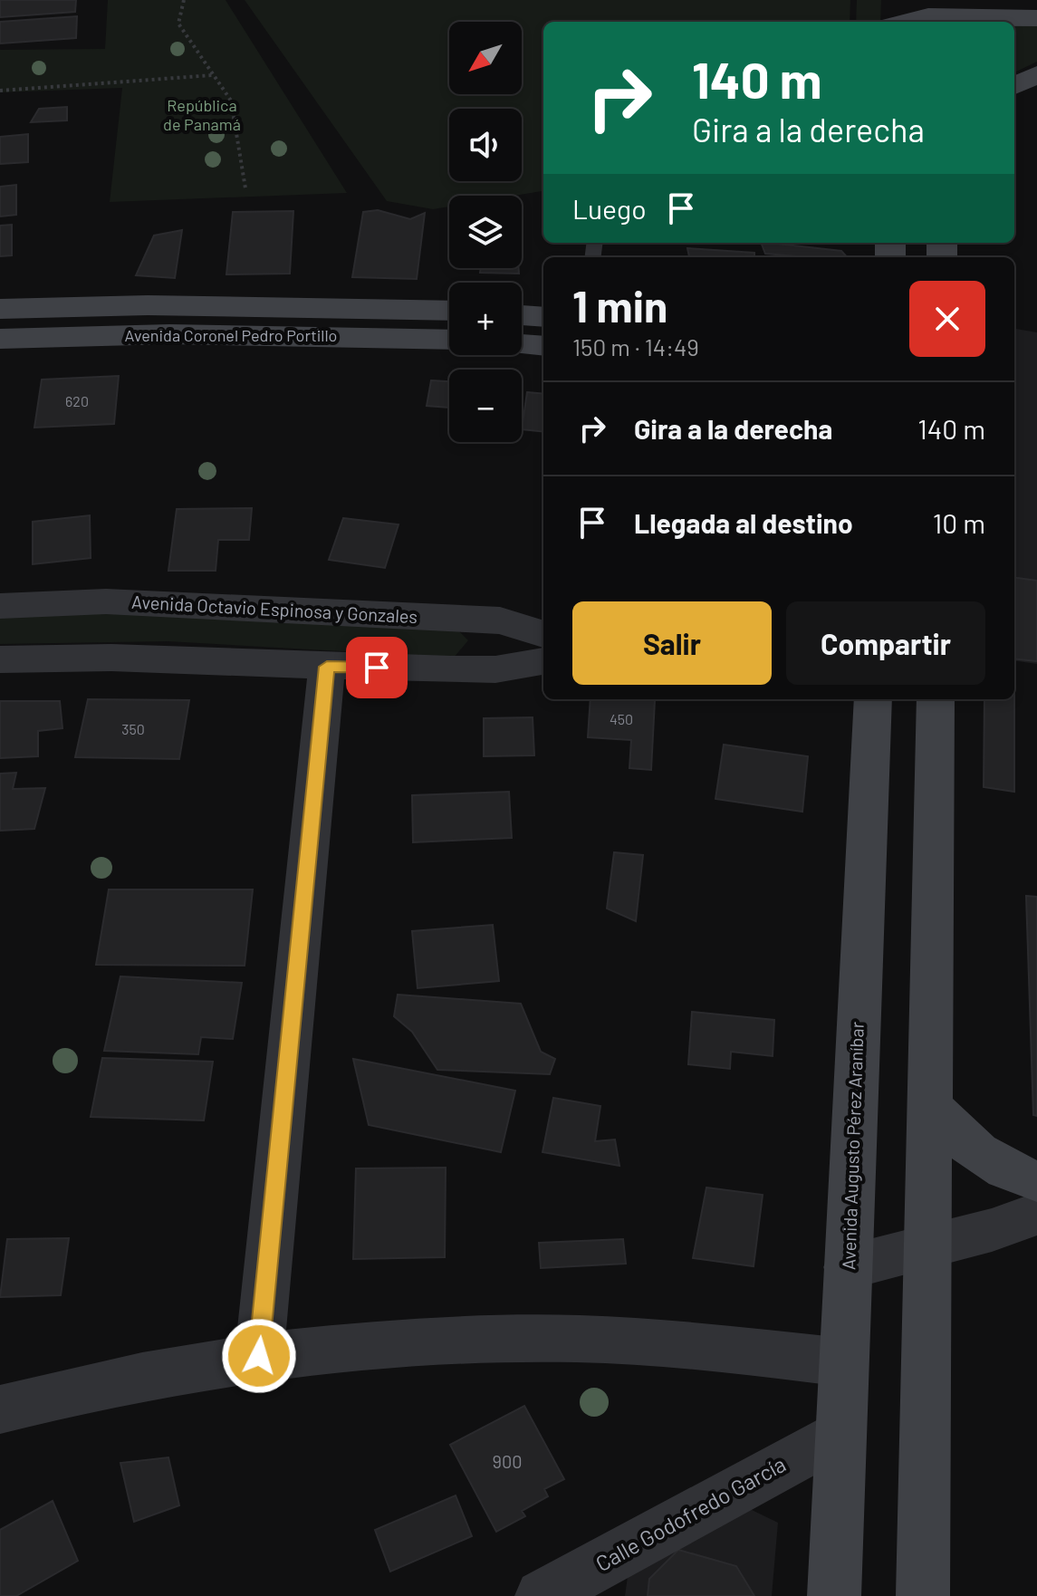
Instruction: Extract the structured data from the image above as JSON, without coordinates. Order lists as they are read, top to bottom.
{
  "streets": {
    "main road": ["Avenida Coronel Pedro Portillo", "Avenida Augusto Pérez Araníbar"],
    "street": ["Avenida Octavio Espinosa y Gonzales", "Calle Godofredo García"]
  },
  "crossings": [
    ["Avenida Augusto Pérez Araníbar", "Calle Godofredo García"]
  ],
  "parks": ["República de Panamá"],
  "house_numbers": [
    "620",
    "450",
    "350",
    "900"
  ],
  "north": "bottom left",
  "page": {
    "map_buttons": ["+", "−"],
    "turn": ["140 m", "Gira a la derecha"],
    "then": "Luego",
    "heading": ["1 min", "150 m · 14:49"],
    "list": [
      {
        "name": "Gira a la derecha",
        "value": "140 m"
      },
      {
        "name": "Llegada al destino",
        "value": "10 m"
      }
    ],
    "buttons": ["Salir", "Compartir"]
  }
}
